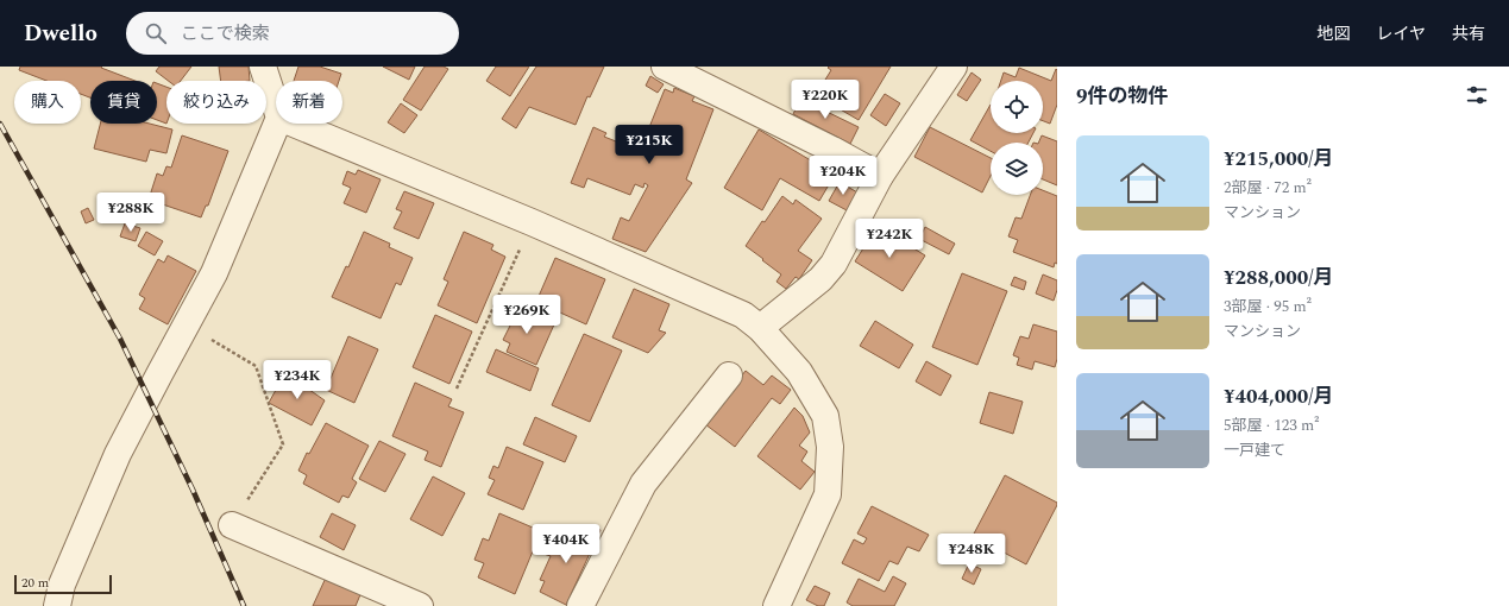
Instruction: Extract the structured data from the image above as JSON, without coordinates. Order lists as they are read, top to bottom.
{
  "scale_bar": "20 m",
  "page": {
    "header": "Dwello",
    "search": "ここで検索",
    "nav": ["地図", "レイヤ", "共有"],
    "heading": "9件の物件",
    "price": [
      "¥220K",
      "¥215K",
      "¥204K",
      "¥288K",
      "¥242K",
      "¥269K",
      "¥234K",
      "¥404K",
      "¥248K"
    ],
    "chip": [
      "購入",
      "賃貸",
      "絞り込み",
      "新着"
    ],
    "list": [
      {
        "name": "¥215,000/月",
        "note": "2部屋 · 72 m² · マンション"
      },
      {
        "name": "¥288,000/月",
        "note": "3部屋 · 95 m² · マンション"
      },
      {
        "name": "¥404,000/月",
        "note": "5部屋 · 123 m² · 一戸建て"
      }
    ],
    "scale": "20 m"
  }
}
